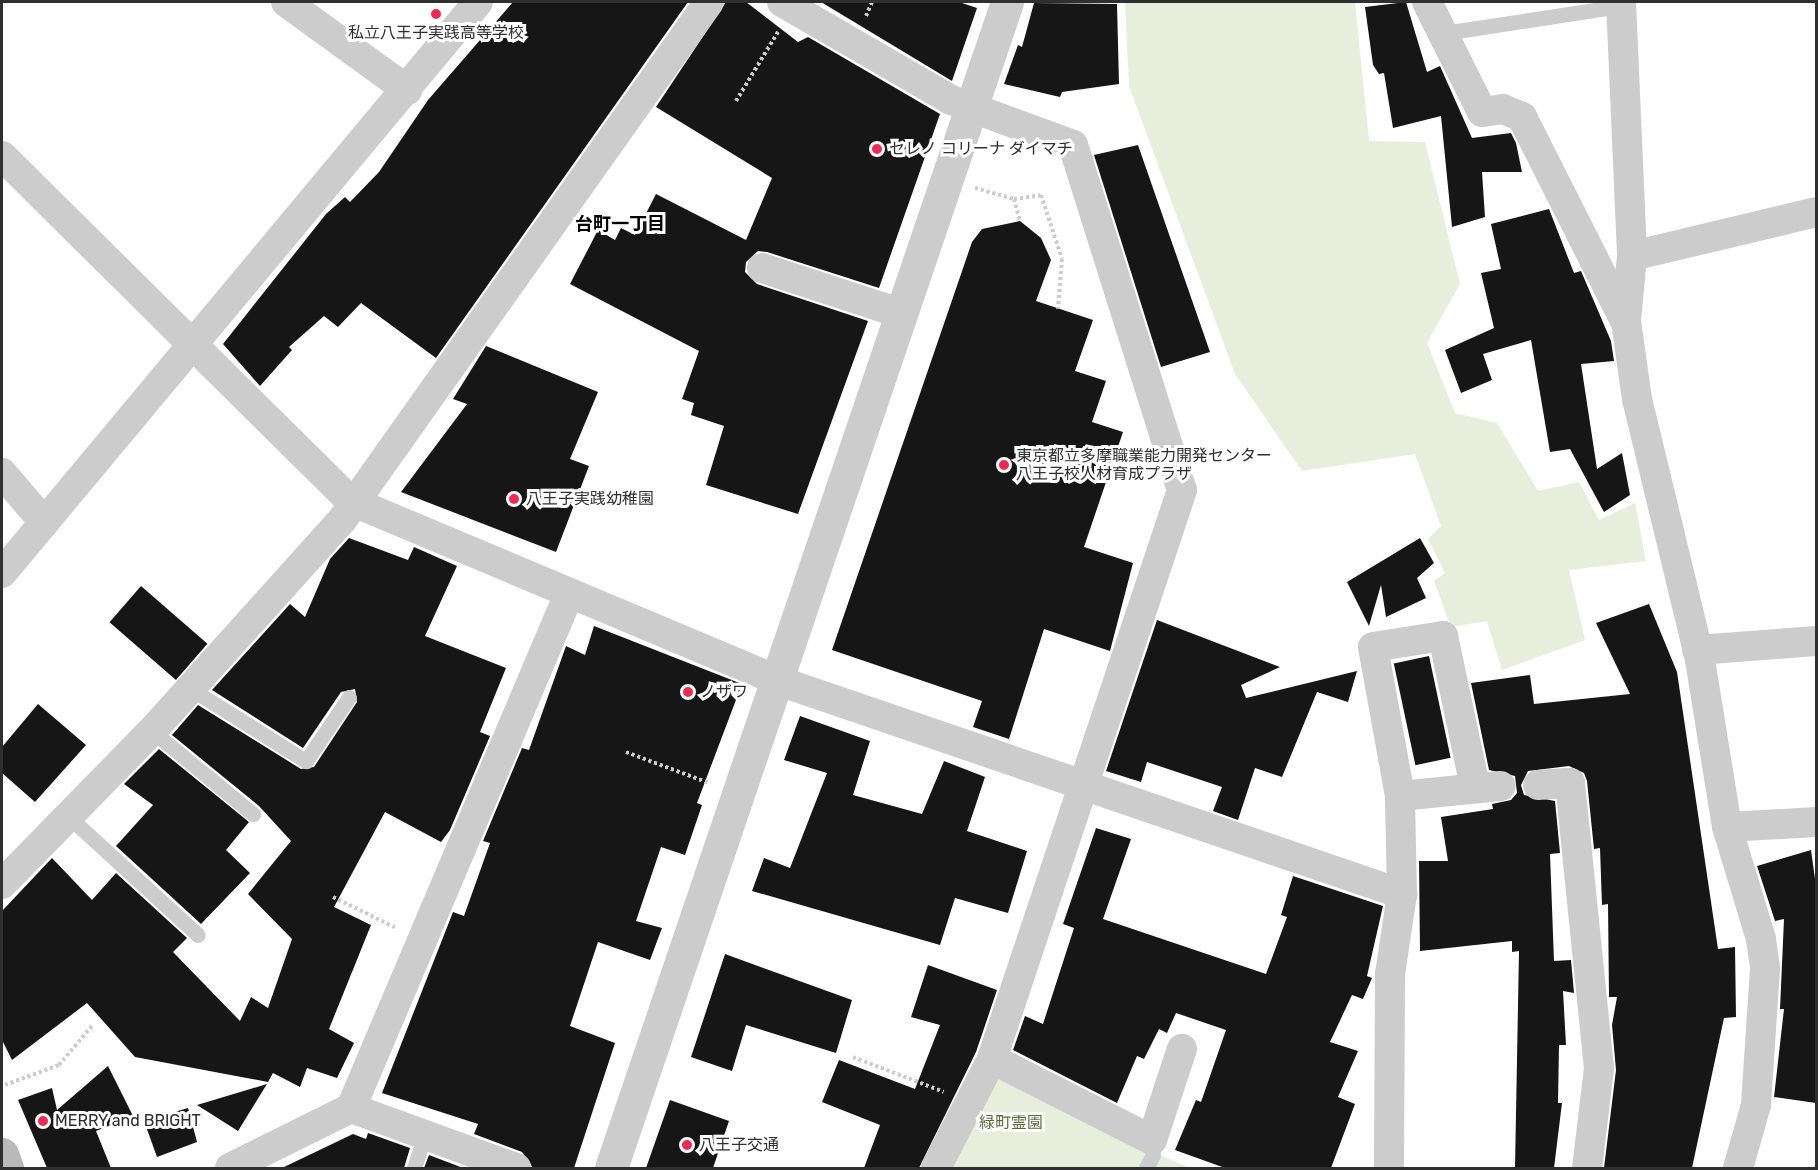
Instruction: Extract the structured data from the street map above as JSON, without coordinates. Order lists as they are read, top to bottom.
{
  "districts": ["台町一丁目"],
  "parks": ["緑町霊園"],
  "places": [
    "私立八王子実践高等学校",
    "セレノ コリーナ ダイマチ",
    "東京都立多摩職業能力開発センター 八王子校人材育成プラザ",
    "八王子実践幼稚園",
    "ノザワ",
    "MERRY and BRIGHT",
    "八王子交通"
  ]
}
